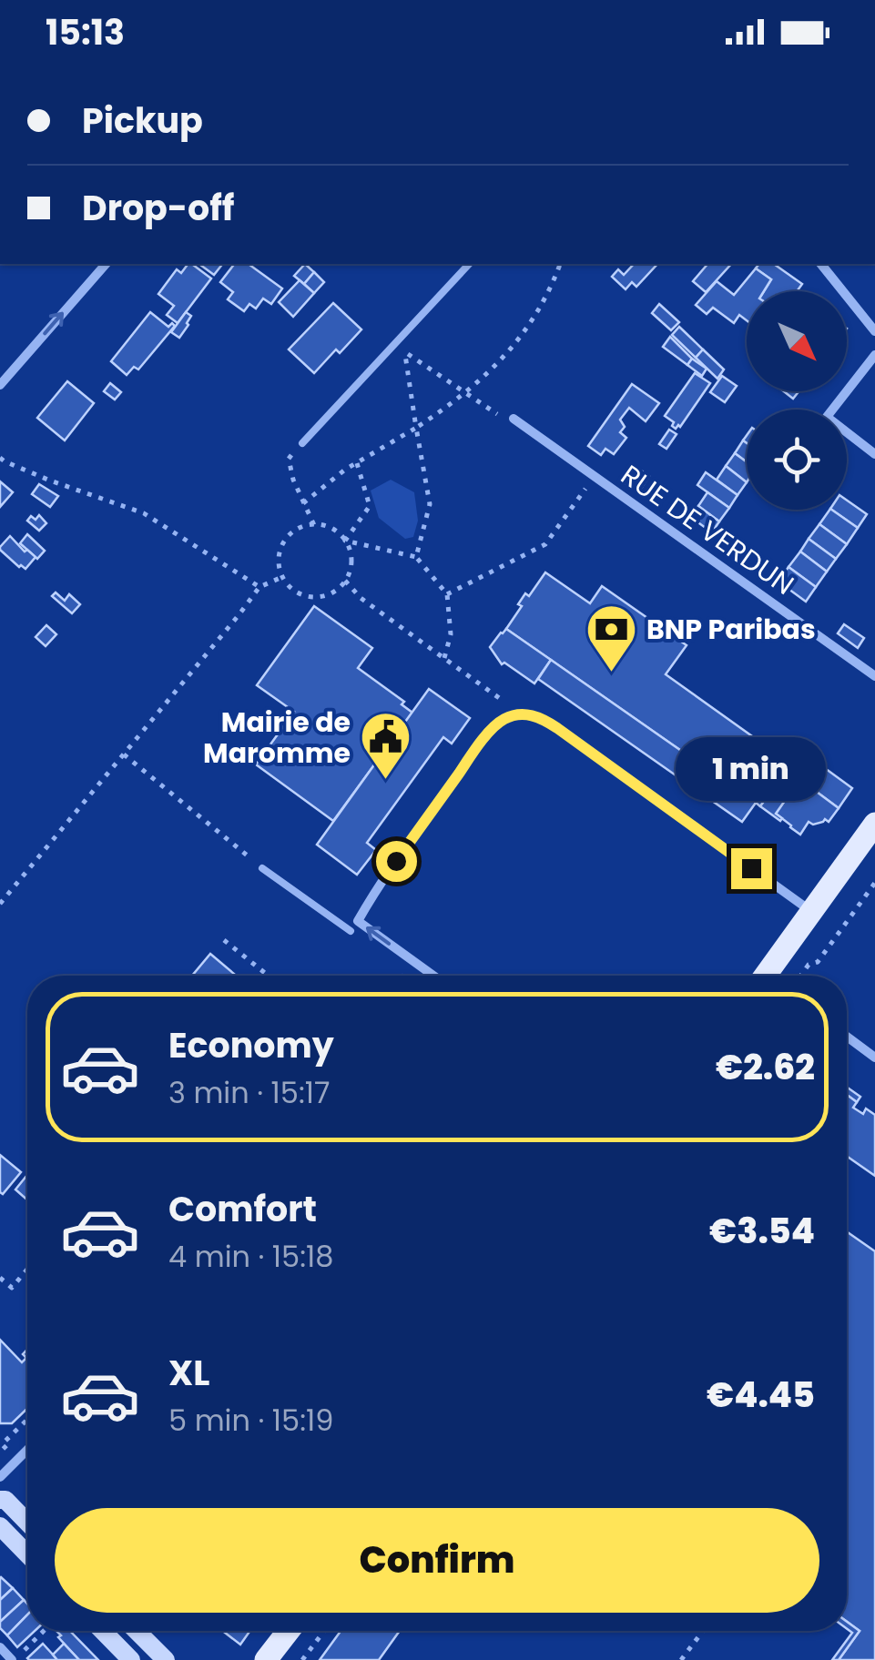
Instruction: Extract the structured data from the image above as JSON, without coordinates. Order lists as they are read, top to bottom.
{
  "streets": {
    "street": ["RUE DE VERDUN"]
  },
  "places": {
    "bank": ["BNP Paribas"],
    "public building": ["Mairie de Maromme"]
  },
  "north": "bottom right",
  "page": {
    "status": "15:13",
    "banner": ["Pickup", "Drop-off"],
    "bubble": "1 min",
    "list": [
      {
        "name": "Economy",
        "note": "3 min · 15:17",
        "value": "€2.62"
      },
      {
        "name": "Comfort",
        "note": "4 min · 15:18",
        "value": "€3.54"
      },
      {
        "name": "XL",
        "note": "5 min · 15:19",
        "value": "€4.45"
      }
    ],
    "buttons": "Confirm"
  }
}
